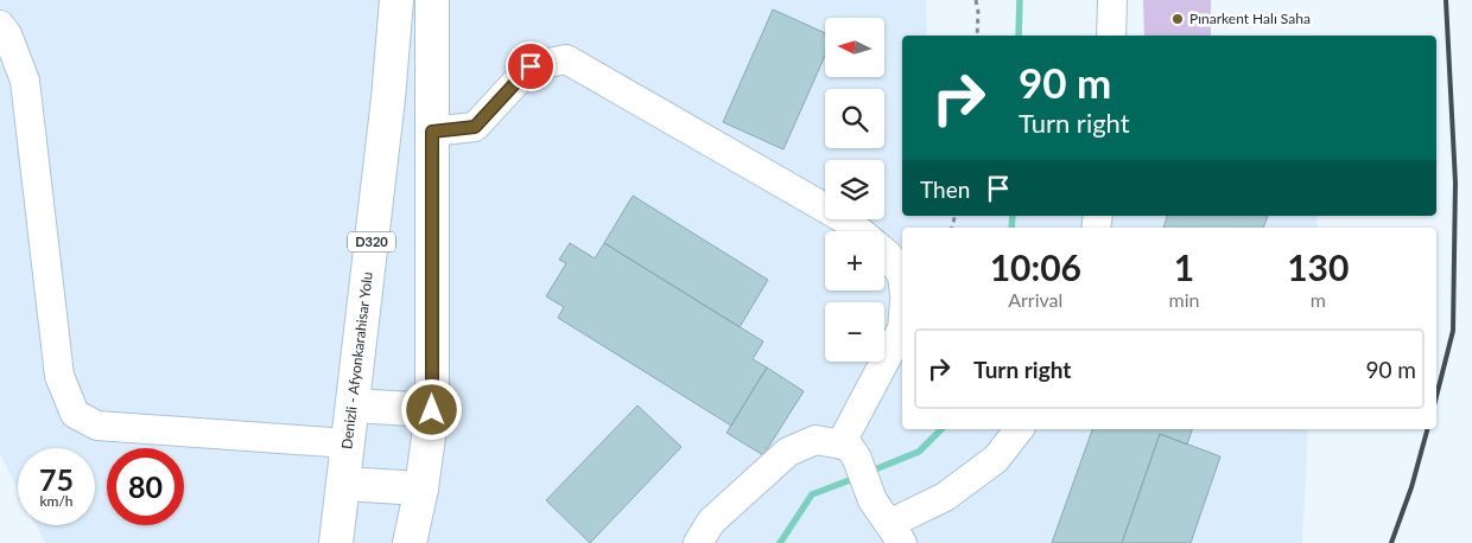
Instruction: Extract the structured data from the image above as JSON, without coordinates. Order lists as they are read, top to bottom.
{
  "streets": {
    "highway": ["D320", "Denizli - Afyonkarahisar Yolu"]
  },
  "places": ["Pınarkent Halı Saha"],
  "north": "left",
  "page": {
    "map_buttons": ["+", "−"],
    "turn": ["90 m", "Turn right"],
    "then": "Then",
    "eta": [
      "10:06",
      "Arrival",
      "1",
      "min",
      "130",
      "m"
    ],
    "list": [
      {
        "name": "Turn right",
        "value": "90 m"
      }
    ],
    "speed": "75 km/h",
    "limit": "80"
  }
}
